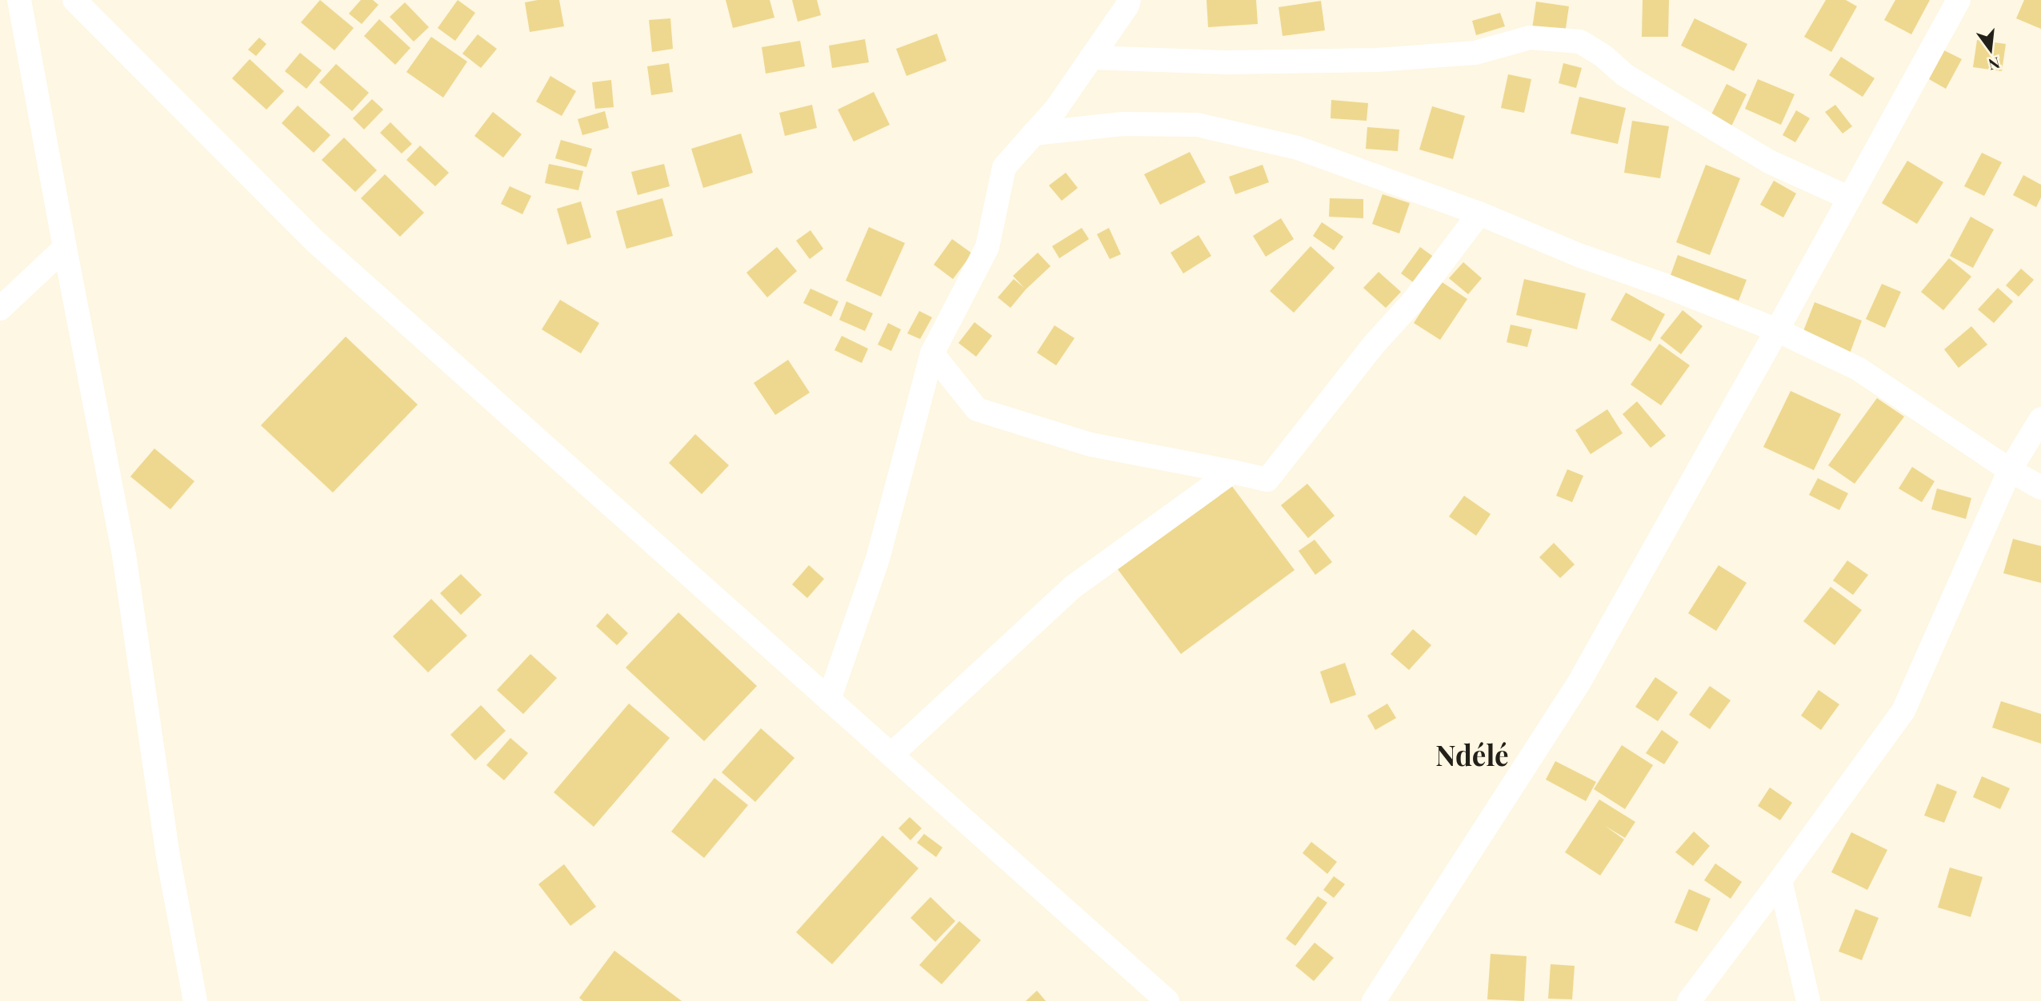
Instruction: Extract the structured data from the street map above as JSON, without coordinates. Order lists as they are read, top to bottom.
{
  "districts": ["Ndélé"],
  "north": "bottom"
}
